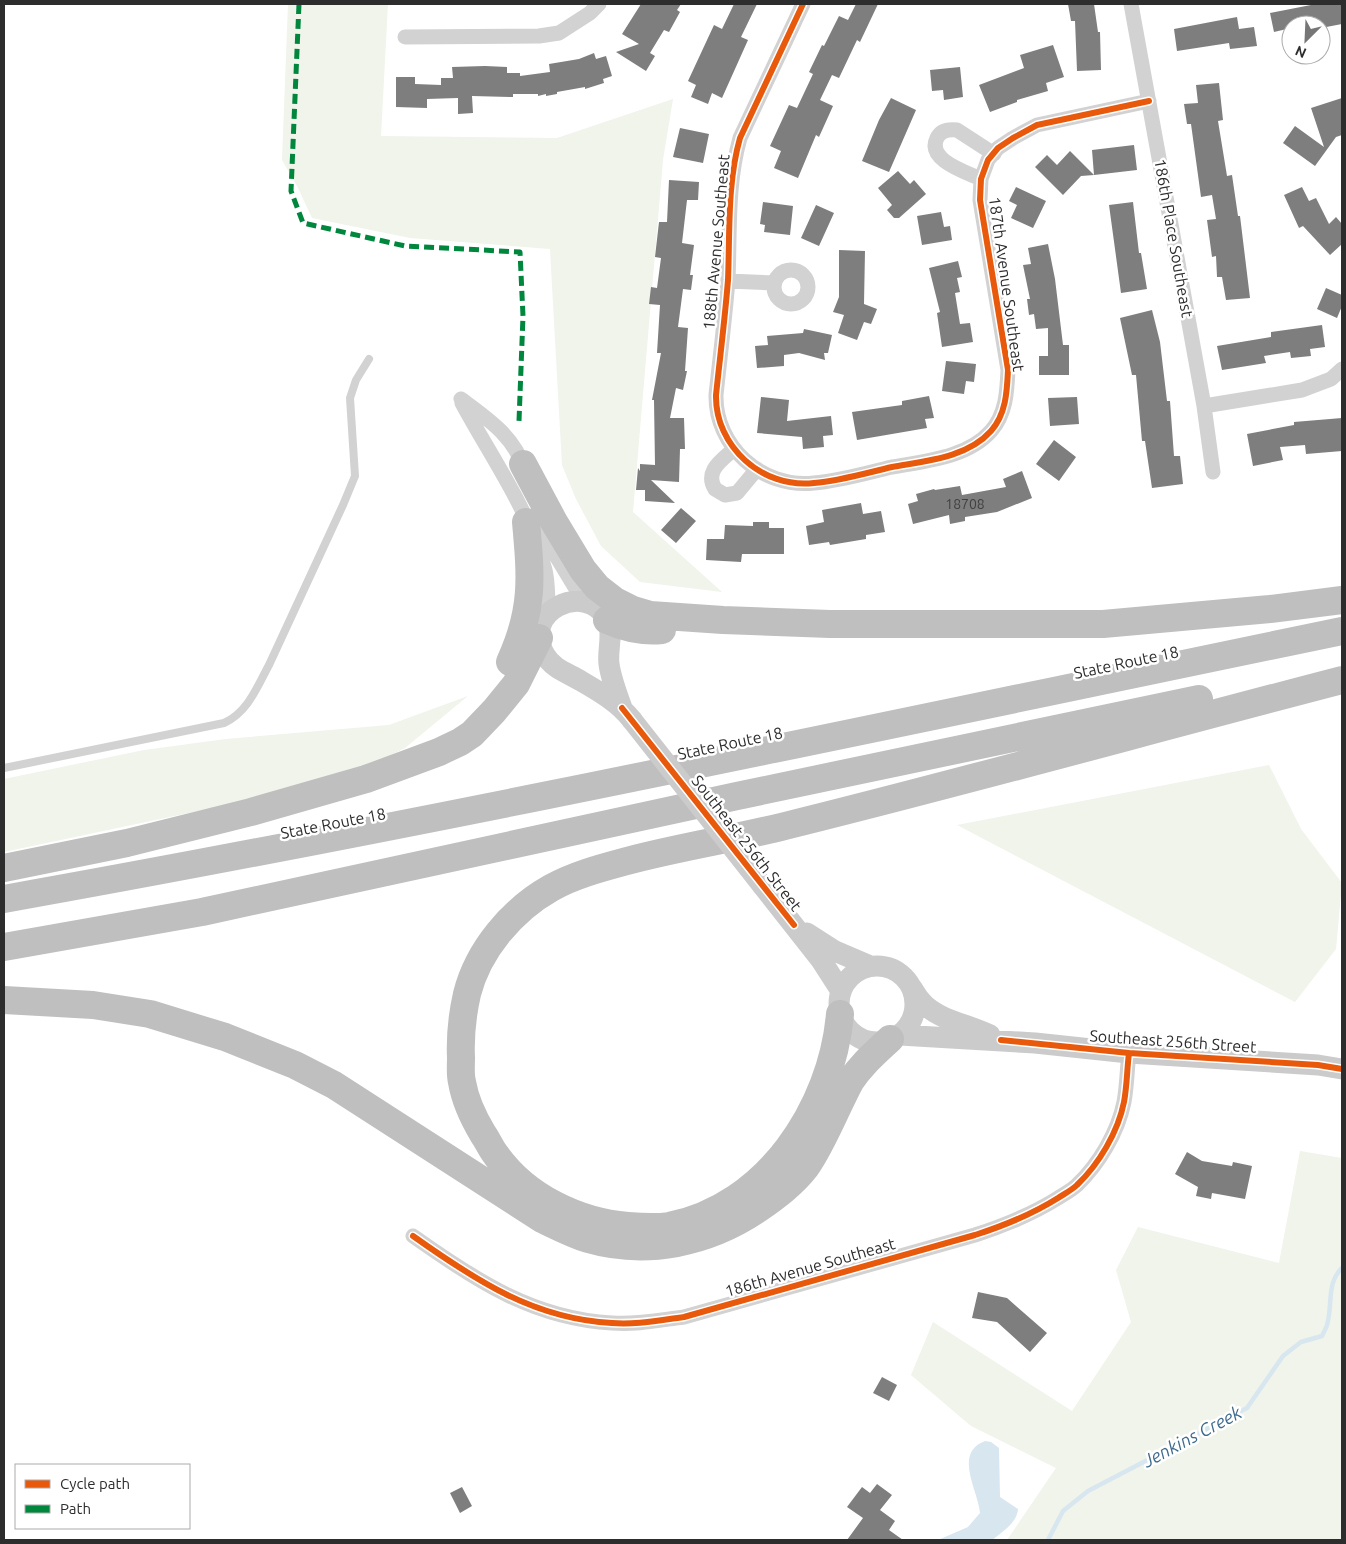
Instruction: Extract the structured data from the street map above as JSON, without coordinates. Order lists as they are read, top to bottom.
{
  "streets": {
    "highway": ["State Route 18"],
    "main road": ["Southeast 256th Street"],
    "street": [
      "186th Place Southeast",
      "188th Avenue Southeast",
      "187th Avenue Southeast",
      "186th Avenue Southeast"
    ]
  },
  "crossings": [
    ["188th Avenue Southeast", "187th Avenue Southeast"],
    ["Southeast 256th Street", "186th Avenue Southeast"]
  ],
  "water": ["Jenkins Creek"],
  "house_numbers": ["18708"],
  "legend": ["Cycle path", "Path"],
  "north": "bottom left"
}
